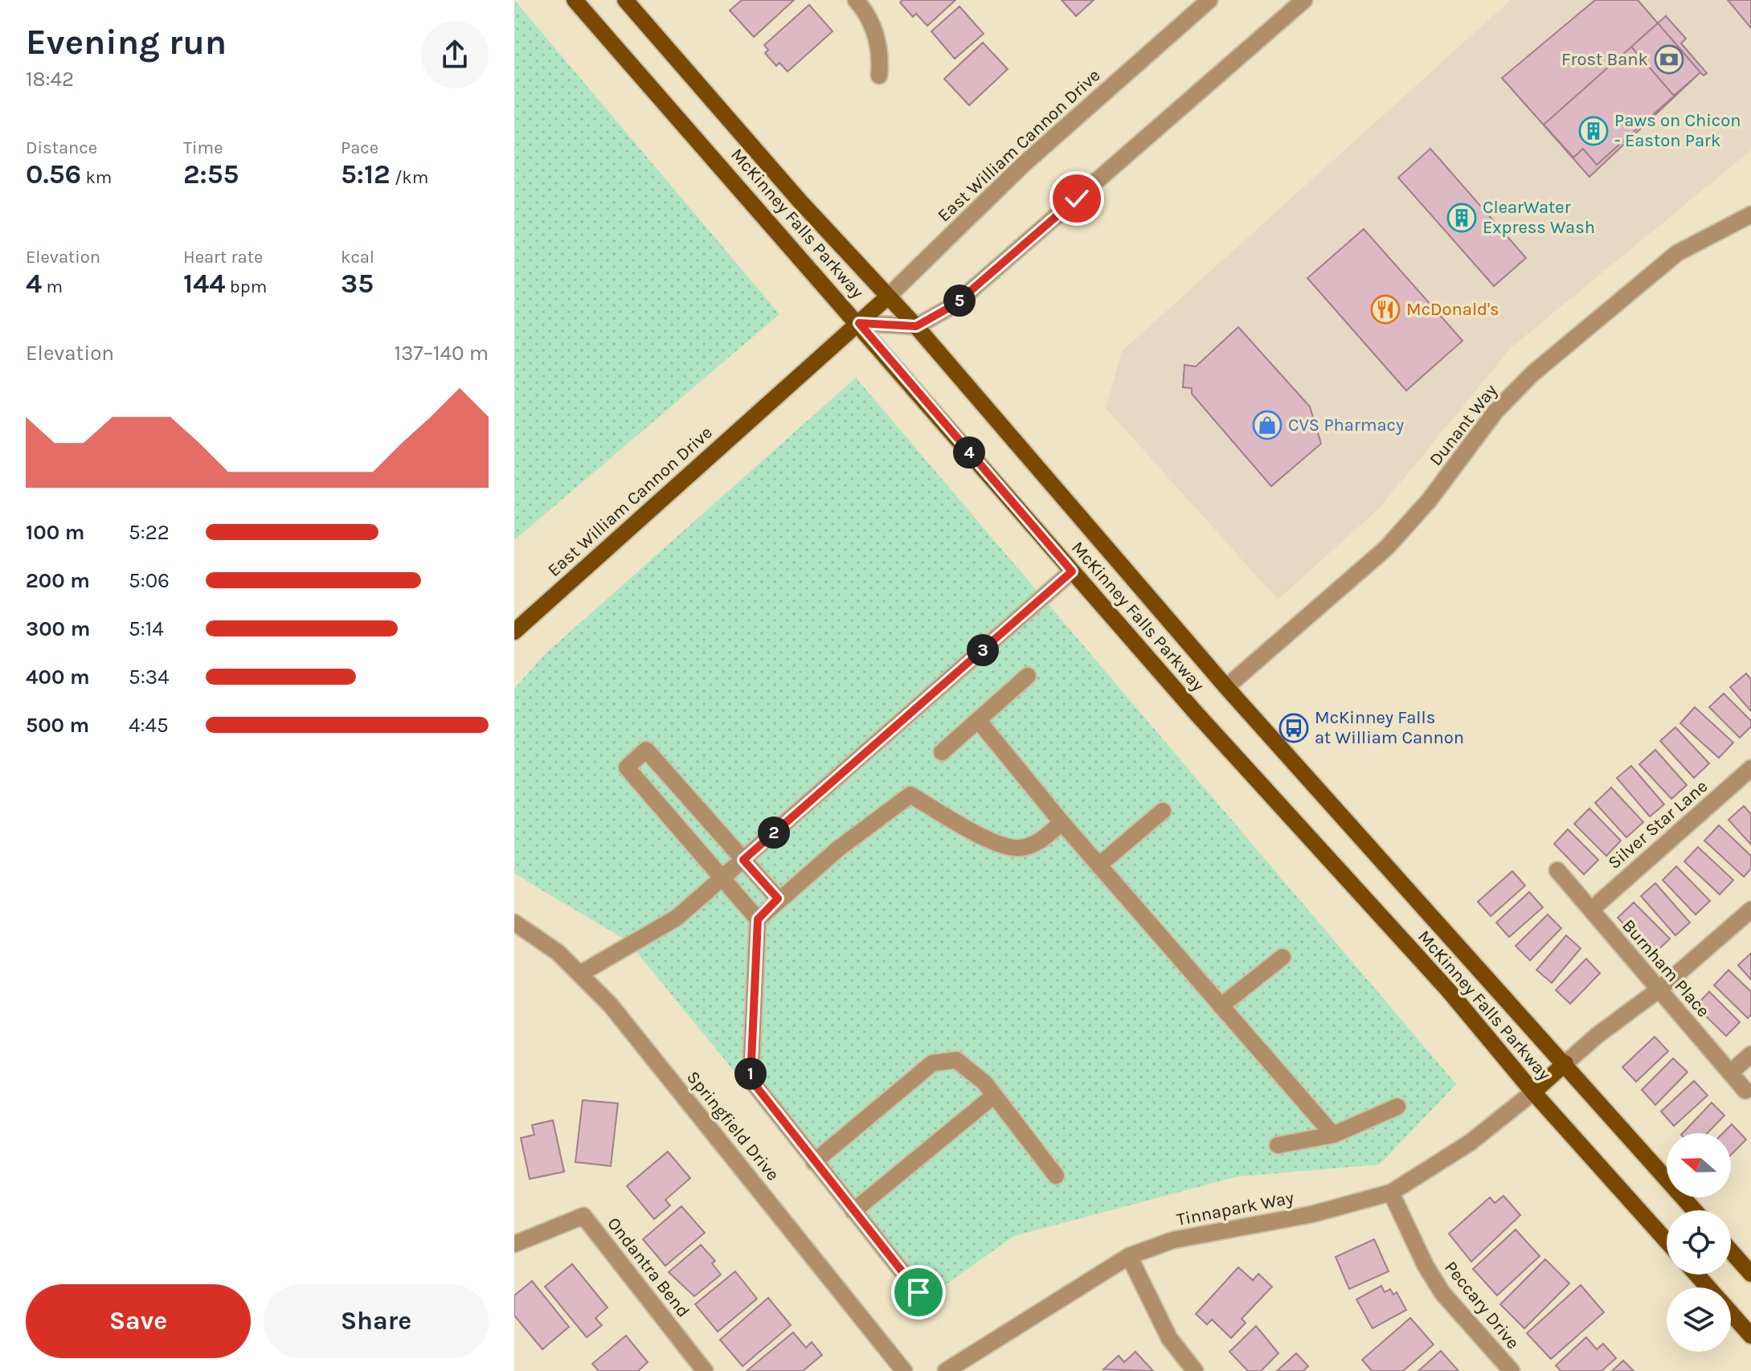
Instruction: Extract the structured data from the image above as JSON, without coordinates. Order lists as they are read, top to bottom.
{
  "streets": {
    "main road": ["East William Cannon Drive", "McKinney Falls Parkway"],
    "street": [
      "Dunant Way",
      "Silver Star Lane",
      "Burnham Place",
      "Springfield Drive",
      "Tinnapark Way",
      "Ondantra Bend",
      "Peccary Drive"
    ]
  },
  "crossings": [
    ["East William Cannon Drive", "McKinney Falls Parkway"],
    ["McKinney Falls Parkway", "Dunant Way"],
    ["McKinney Falls Parkway", "Tinnapark Way"],
    ["Silver Star Lane", "Burnham Place"],
    ["Tinnapark Way", "Peccary Drive"]
  ],
  "places": {
    "bank": ["Frost Bank"],
    "building": ["Paws on Chicon - Easton Park", "ClearWater Express Wash"],
    "restaurant": ["McDonald's"],
    "shop": ["CVS Pharmacy"],
    "bus stop": ["McKinney Falls at William Cannon"]
  },
  "north": "left",
  "page": {
    "heading": ["Evening run", "18:42"],
    "stats": [
      ["Distance", "0.56 km"],
      ["Time", "2:55"],
      ["Pace", "5:12 /km"],
      ["Elevation", "4 m"],
      ["Heart rate", "144 bpm"],
      ["kcal", "35"]
    ],
    "pins": [
      "5",
      "4",
      "3",
      "2",
      "1"
    ],
    "chart": ["Elevation", "137–140 m"],
    "list": [
      {
        "name": "100 m",
        "note": "5:22"
      },
      {
        "name": "200 m",
        "note": "5:06"
      },
      {
        "name": "300 m",
        "note": "5:14"
      },
      {
        "name": "400 m",
        "note": "5:34"
      },
      {
        "name": "500 m",
        "note": "4:45"
      }
    ],
    "buttons": ["Save", "Share"]
  }
}
